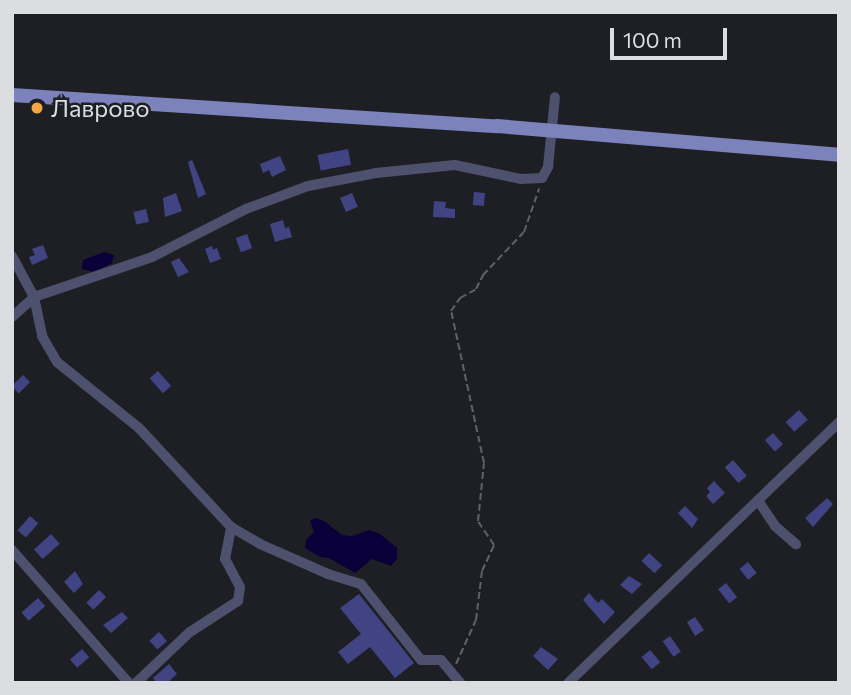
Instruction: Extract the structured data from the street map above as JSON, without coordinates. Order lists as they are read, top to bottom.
{
  "places": ["Лаврово"],
  "scale_bar": "100 m"
}
